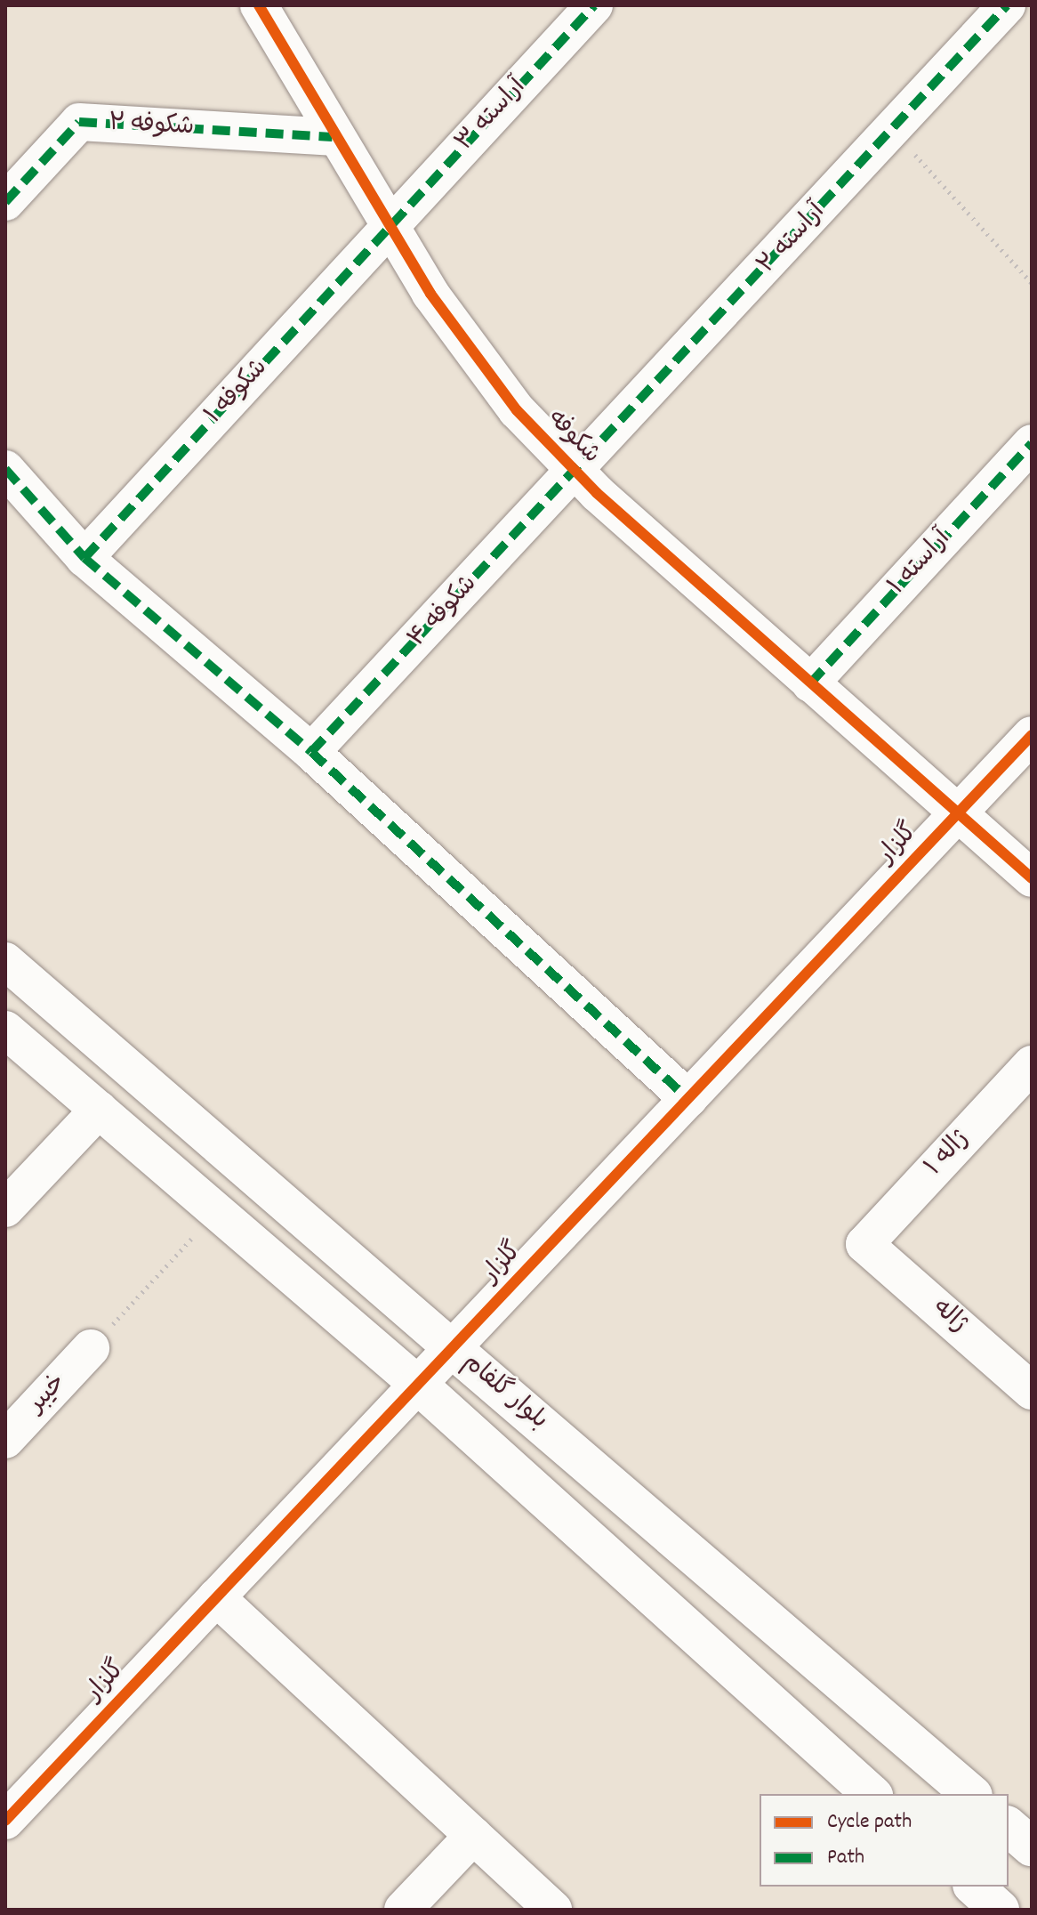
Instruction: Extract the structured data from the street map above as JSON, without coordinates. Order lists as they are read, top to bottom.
{
  "streets": {
    "main road": ["بلوار گلفام"],
    "street": [
      "آراسته ۳",
      "شکوفه ۲",
      "آراسته ۲",
      "شکوفه ۱",
      "شکوفه",
      "آراسته ۱",
      "شکوفه ۴",
      "گلزار",
      "ژاله ۱",
      "ژاله",
      "خیبر"
    ]
  },
  "crossings": [
    ["آراسته ۳", "شکوفه ۱"],
    ["آراسته ۳", "شکوفه"],
    ["شکوفه ۲", "شکوفه"],
    ["آراسته ۲", "شکوفه"],
    ["آراسته ۲", "شکوفه ۴"],
    ["شکوفه ۱", "شکوفه"],
    ["شکوفه", "آراسته ۱"],
    ["شکوفه", "شکوفه ۴"],
    ["شکوفه", "گلزار"],
    ["گلزار", "بلوار گلفام"],
    ["ژاله ۱", "ژاله"]
  ],
  "legend": ["Cycle path", "Path"]
}
